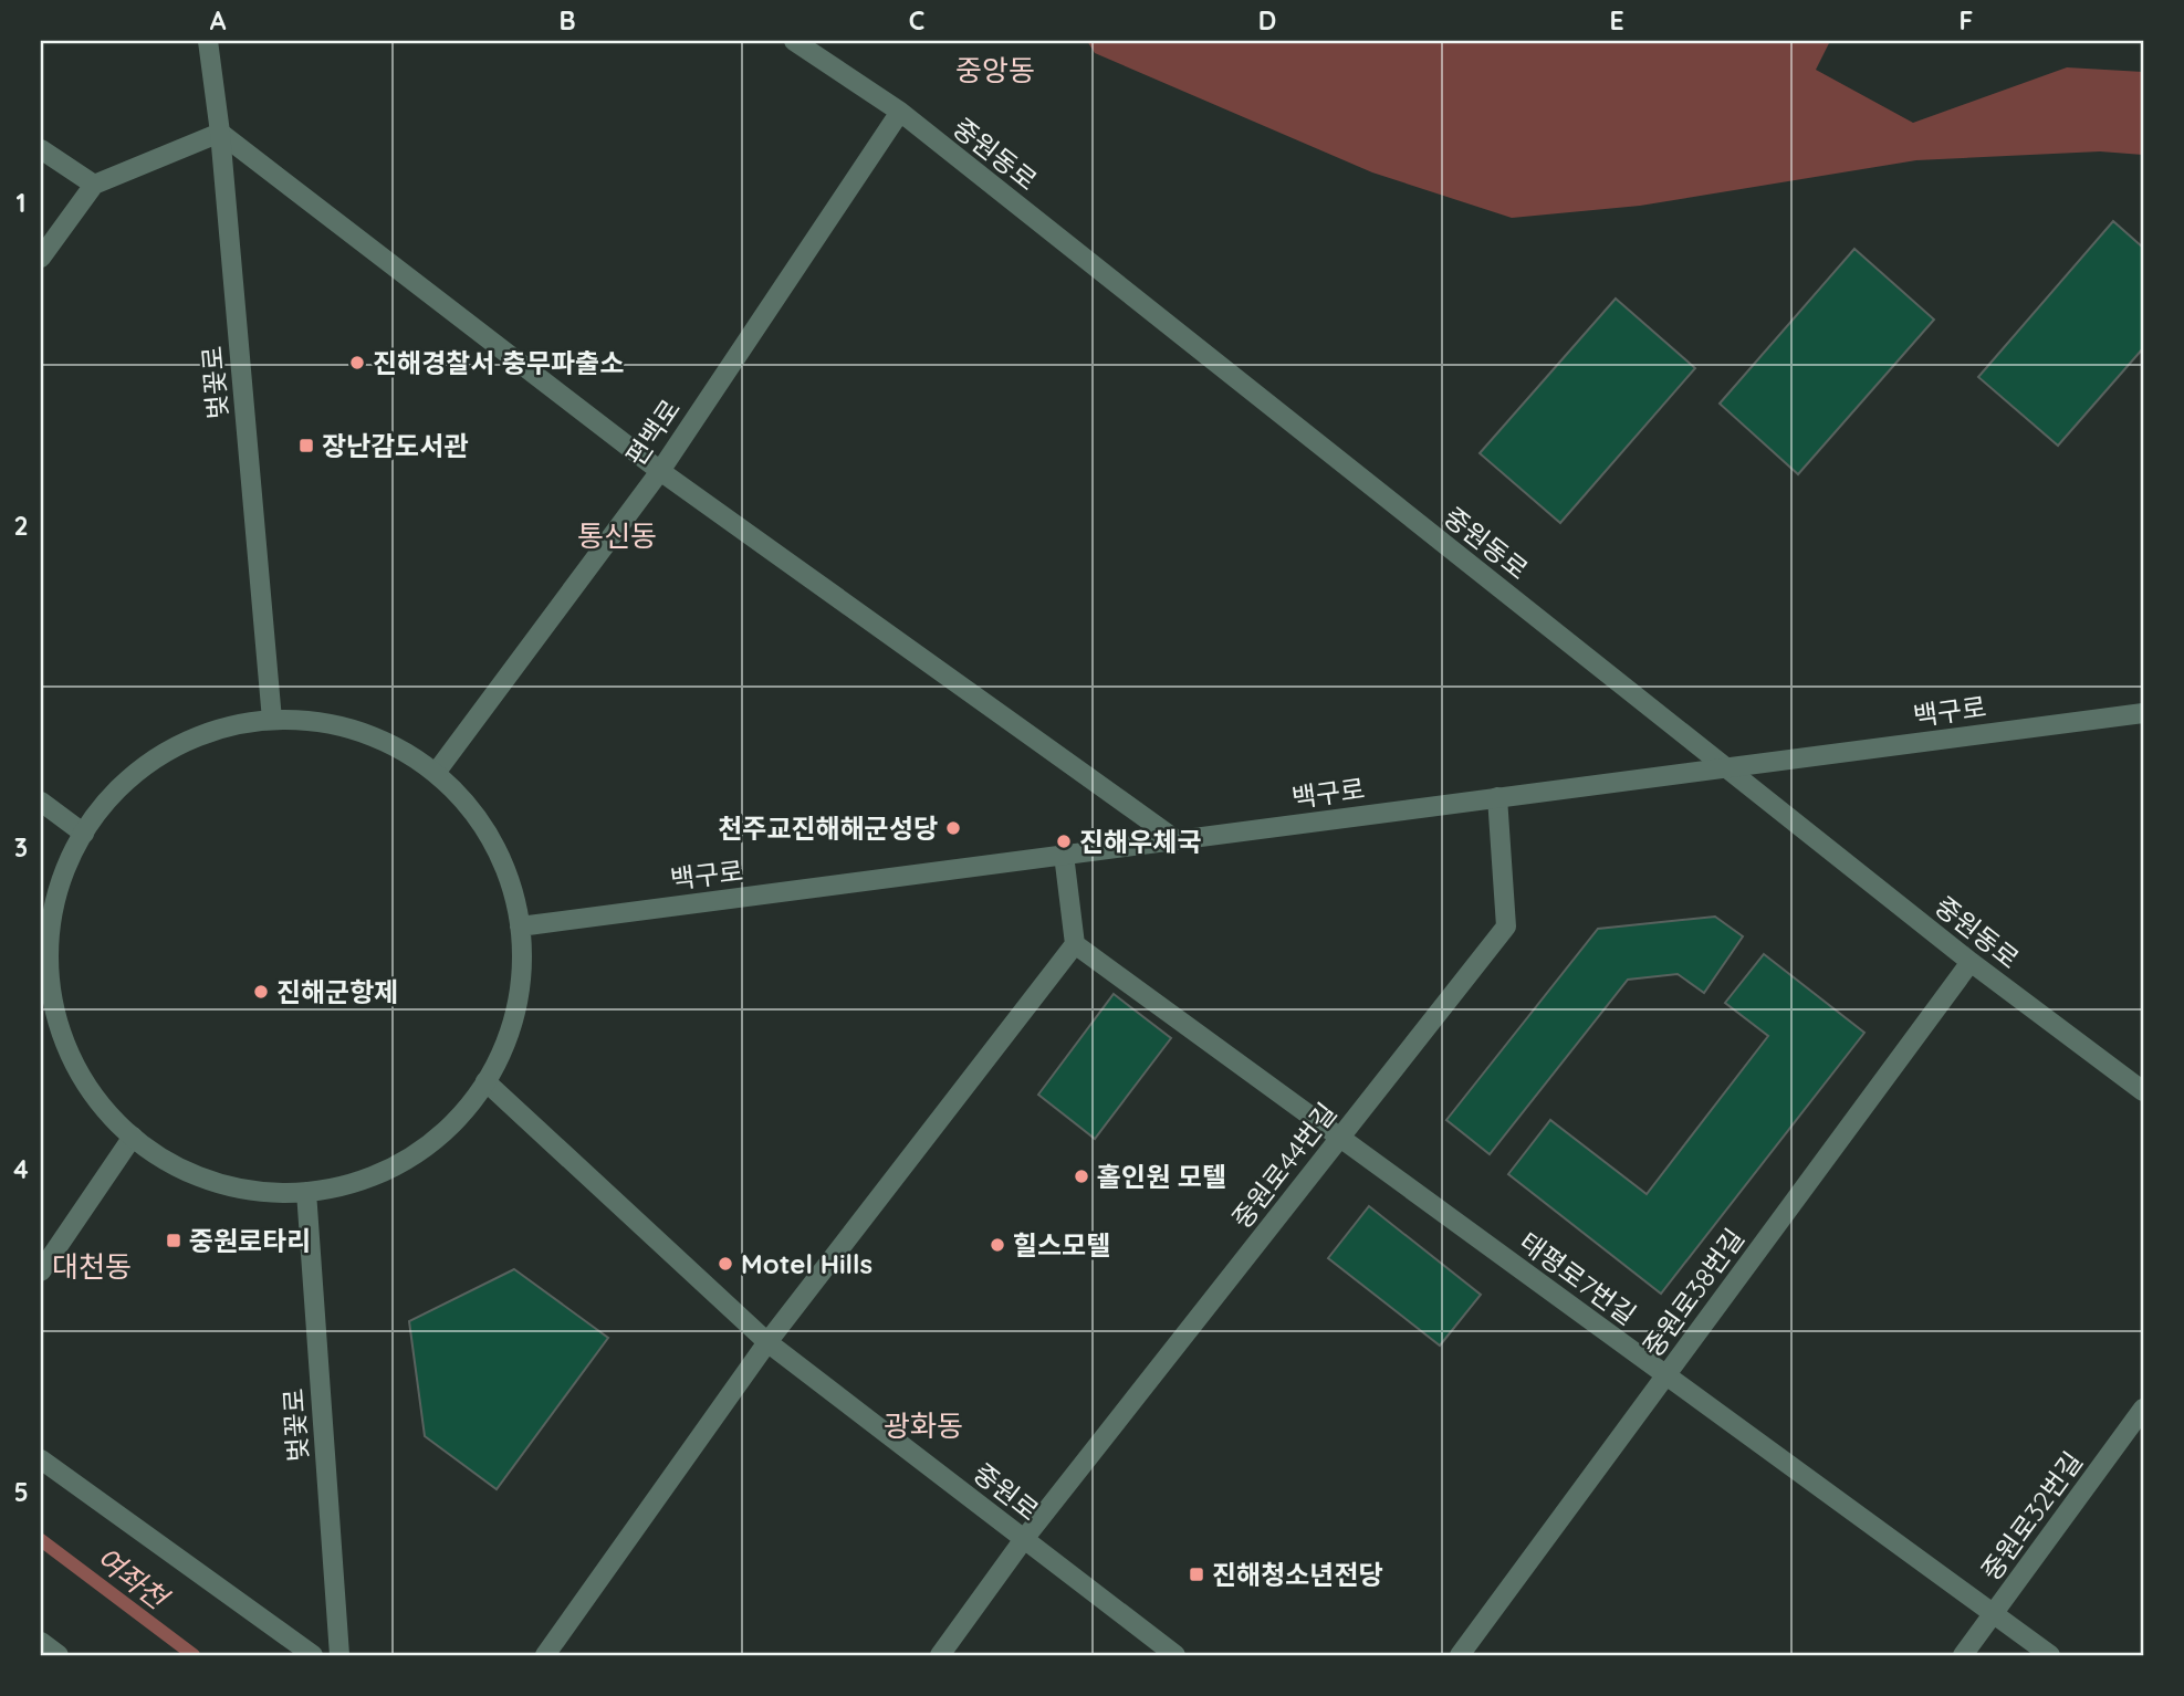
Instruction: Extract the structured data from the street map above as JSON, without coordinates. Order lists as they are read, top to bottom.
{
  "streets": {
    "street": [
      "중원동로",
      "벚꽃로",
      "편백로",
      "백구로",
      "중원로44번길",
      "태평로7번길",
      "중원로38번길",
      "중원로",
      "중원로32번길"
    ]
  },
  "crossings": [
    ["중원동로", "편백로"],
    ["중원동로", "백구로"],
    ["중원동로", "중원로38번길"],
    ["백구로", "중원로44번길"],
    ["중원로44번길", "태평로7번길"],
    ["중원로44번길", "중원로"],
    ["태평로7번길", "중원로38번길"],
    ["태평로7번길", "중원로32번길"]
  ],
  "districts": [
    "중앙동",
    "통신동",
    "대천동",
    "광화동"
  ],
  "water": ["여좌천"],
  "places": {
    "other": [
      "진해경찰서 충무파출소",
      "천주교진해해군성당",
      "진해우체국",
      "진해군항제",
      "홀인원 모텔",
      "힐스모텔",
      "Motel Hills"
    ],
    "transit": ["장난감도서관", "중원로타리", "진해청소년전당"]
  },
  "grid": {
    "columns": [
      "A",
      "B",
      "C",
      "D",
      "E",
      "F"
    ],
    "rows": [
      "1",
      "2",
      "3",
      "4",
      "5"
    ]
  }
}
